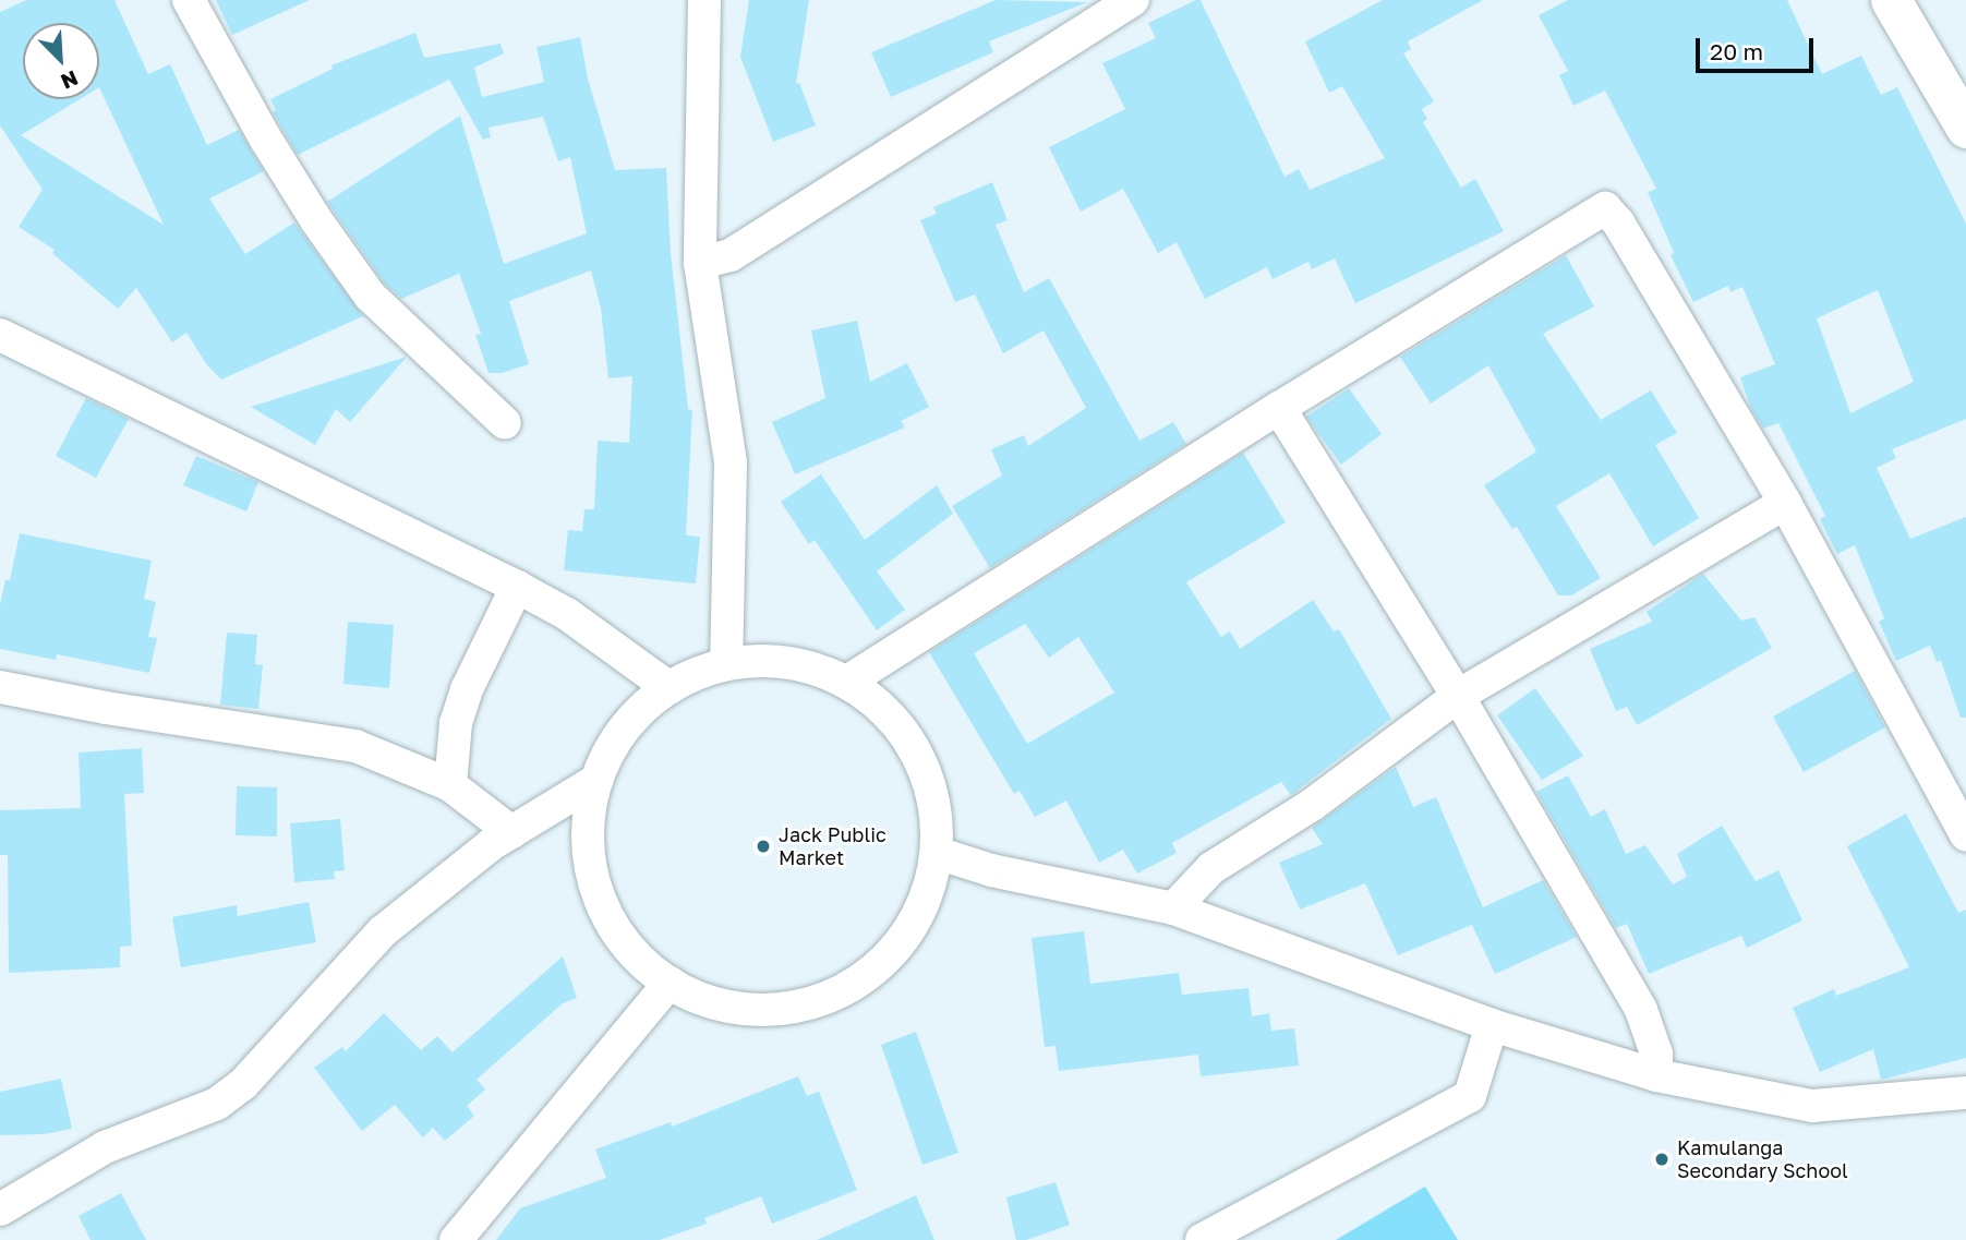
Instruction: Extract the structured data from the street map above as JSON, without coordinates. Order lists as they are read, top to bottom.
{
  "places": ["Jack Public Market", "Kamulanga Secondary School"],
  "scale_bar": "20 m",
  "north": "bottom right"
}
